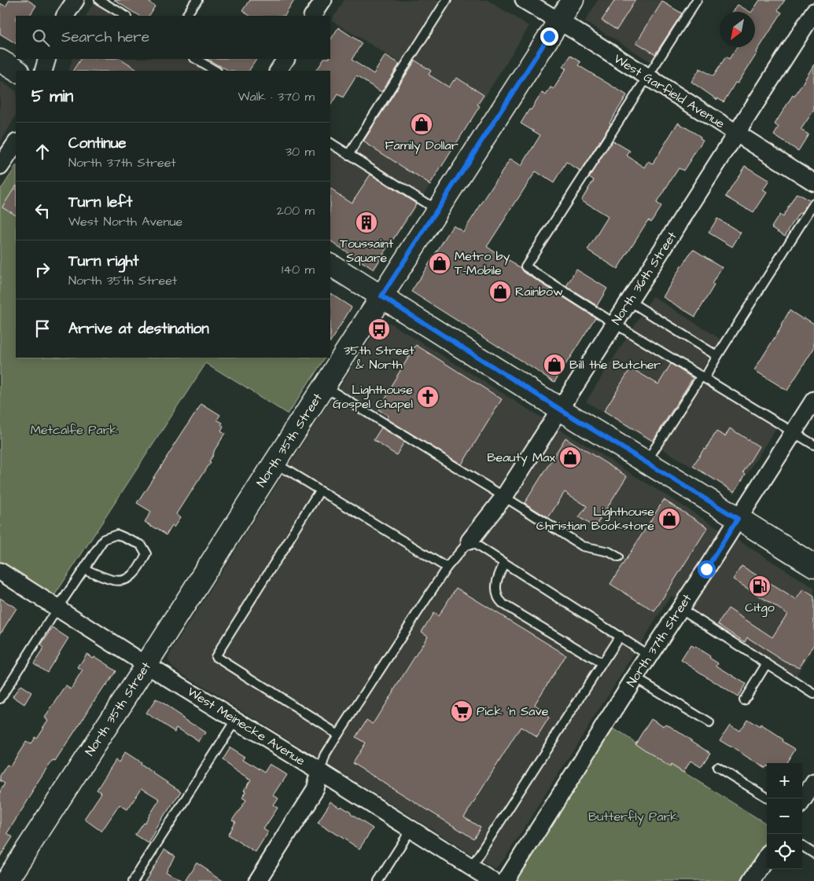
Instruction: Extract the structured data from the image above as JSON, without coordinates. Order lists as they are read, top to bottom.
{
  "streets": {
    "main road": ["North 35th Street"],
    "street": [
      "West Garfield Avenue",
      "North 36th Street",
      "North 37th Street",
      "West Meinecke Avenue"
    ]
  },
  "crossings": [
    ["West Garfield Avenue", "North 36th Street"],
    ["West Garfield Avenue", "North 35th Street"],
    ["North 35th Street", "West Meinecke Avenue"]
  ],
  "parks": ["Metcalfe Park", "Butterfly Park"],
  "places": {
    "shop": [
      "Family Dollar",
      "Metro by T-Mobile",
      "Rainbow",
      "Bill the Butcher",
      "Beauty Max",
      "Lighthouse Christian Bookstore"
    ],
    "building": ["Toussaint Square"],
    "bus stop": ["35th Street & North"],
    "church": ["Lighthouse Gospel Chapel"],
    "fuel station": ["Citgo"],
    "supermarket": ["Pick 'n Save"]
  },
  "north": "bottom left",
  "page": {
    "search": "Search here",
    "heading": ["5 min", "Walk · 370 m"],
    "list": [
      ["Continue", "North 37th Street", "30 m"],
      ["Turn left", "West North Avenue", "200 m"],
      ["Turn right", "North 35th Street", "140 m"],
      "Arrive at destination"
    ],
    "map_buttons": ["+", "−"]
  }
}
